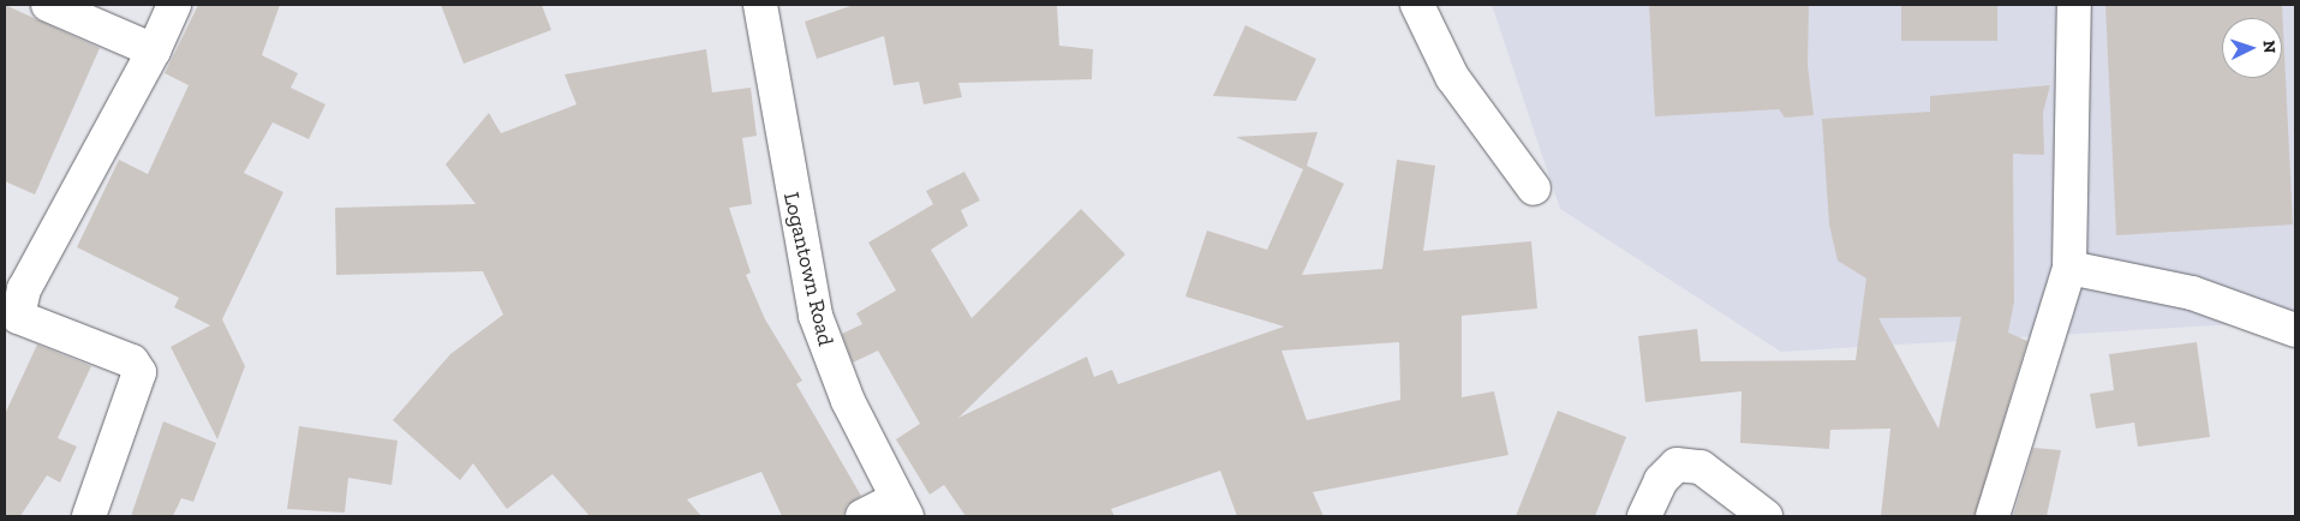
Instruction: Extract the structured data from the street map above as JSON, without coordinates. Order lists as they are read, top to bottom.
{
  "streets": {
    "street": ["Logantown Road"]
  },
  "north": "right"
}
